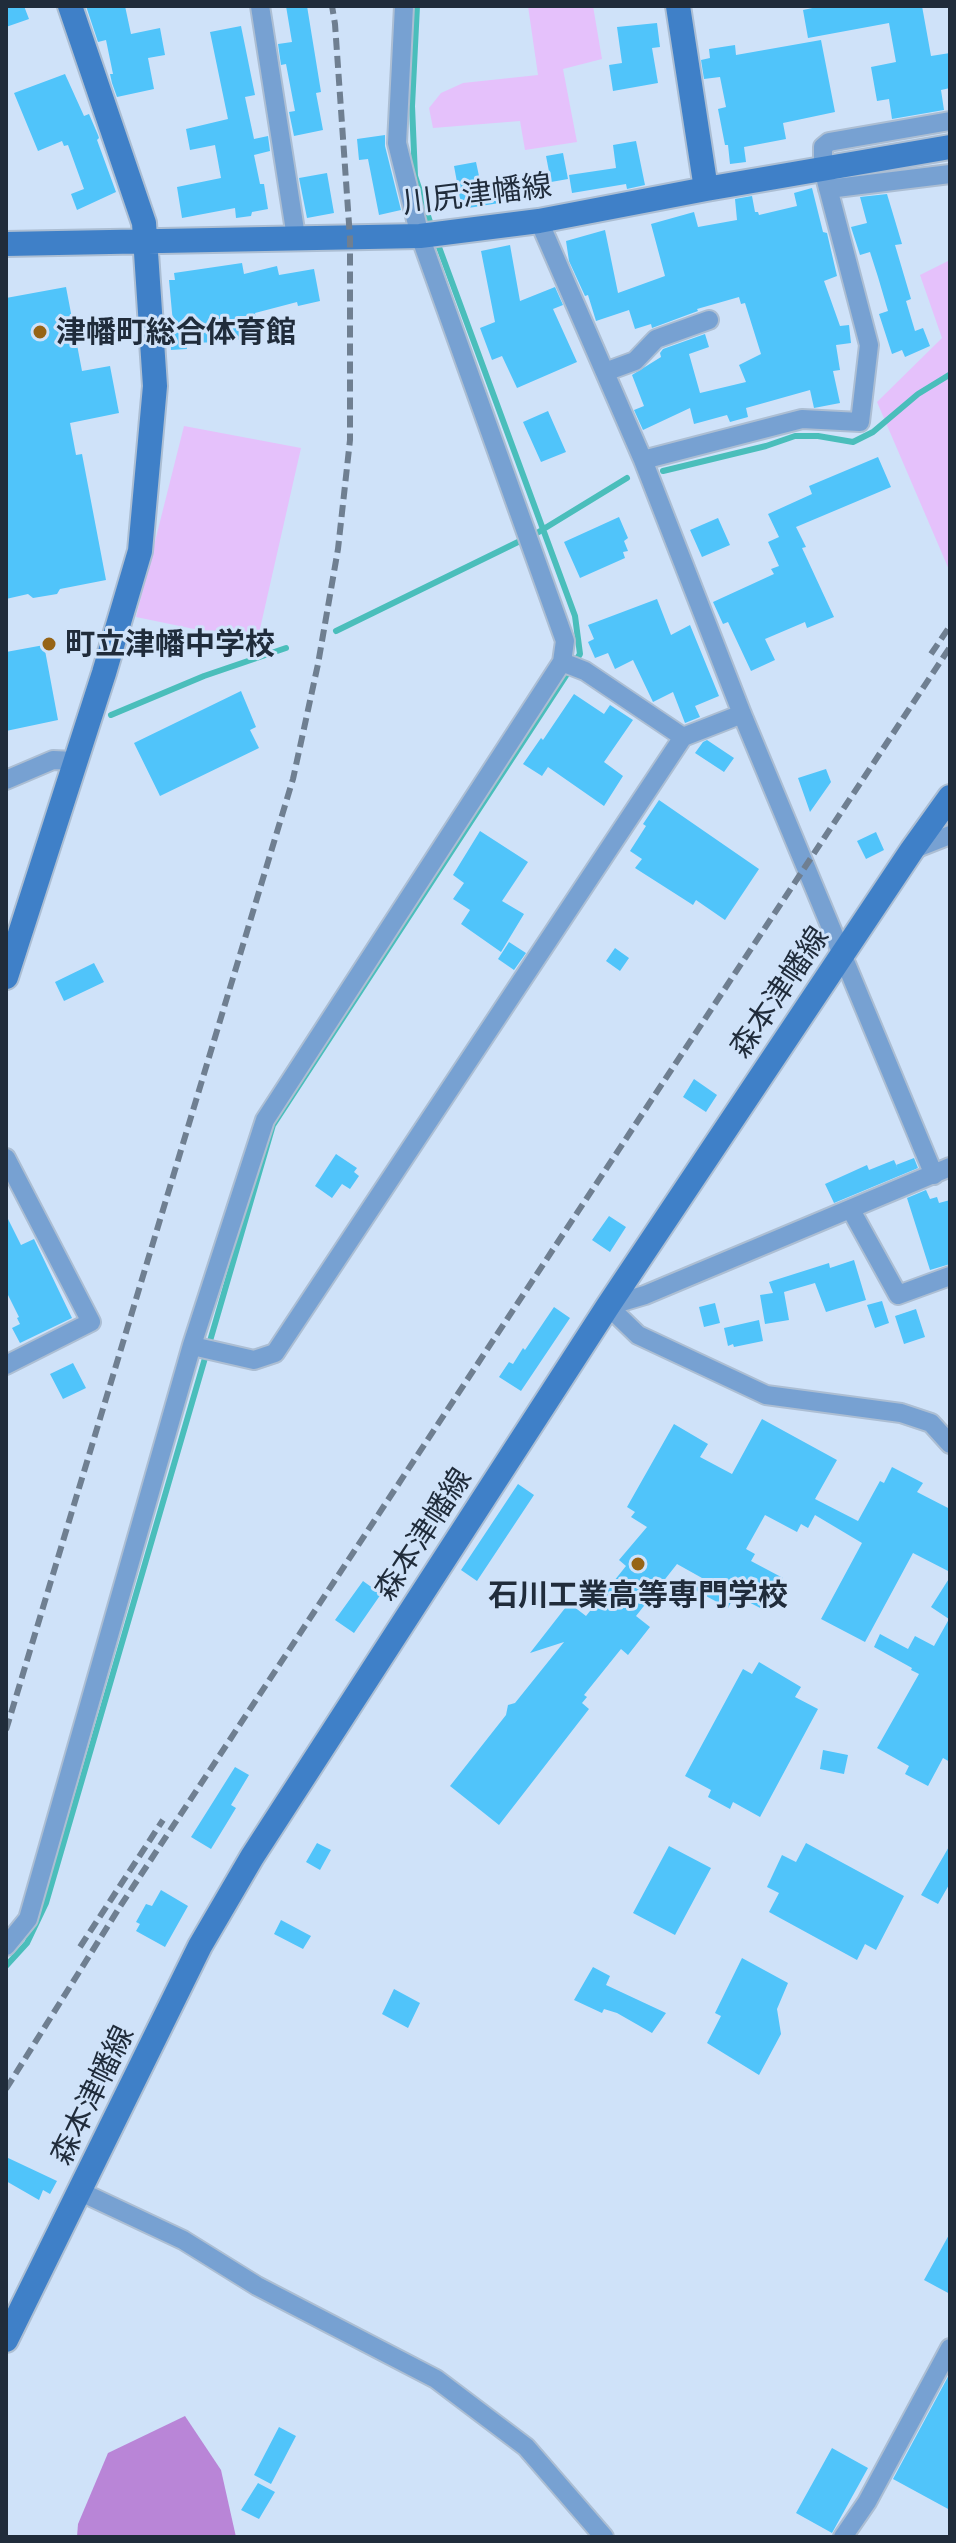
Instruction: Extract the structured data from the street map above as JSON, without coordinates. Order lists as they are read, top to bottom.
{
  "streets": {
    "main road": ["川尻津幡線", "森本津幡線"]
  },
  "places": ["津幡町総合体育館", "町立津幡中学校", "石川工業高等専門学校"]
}
